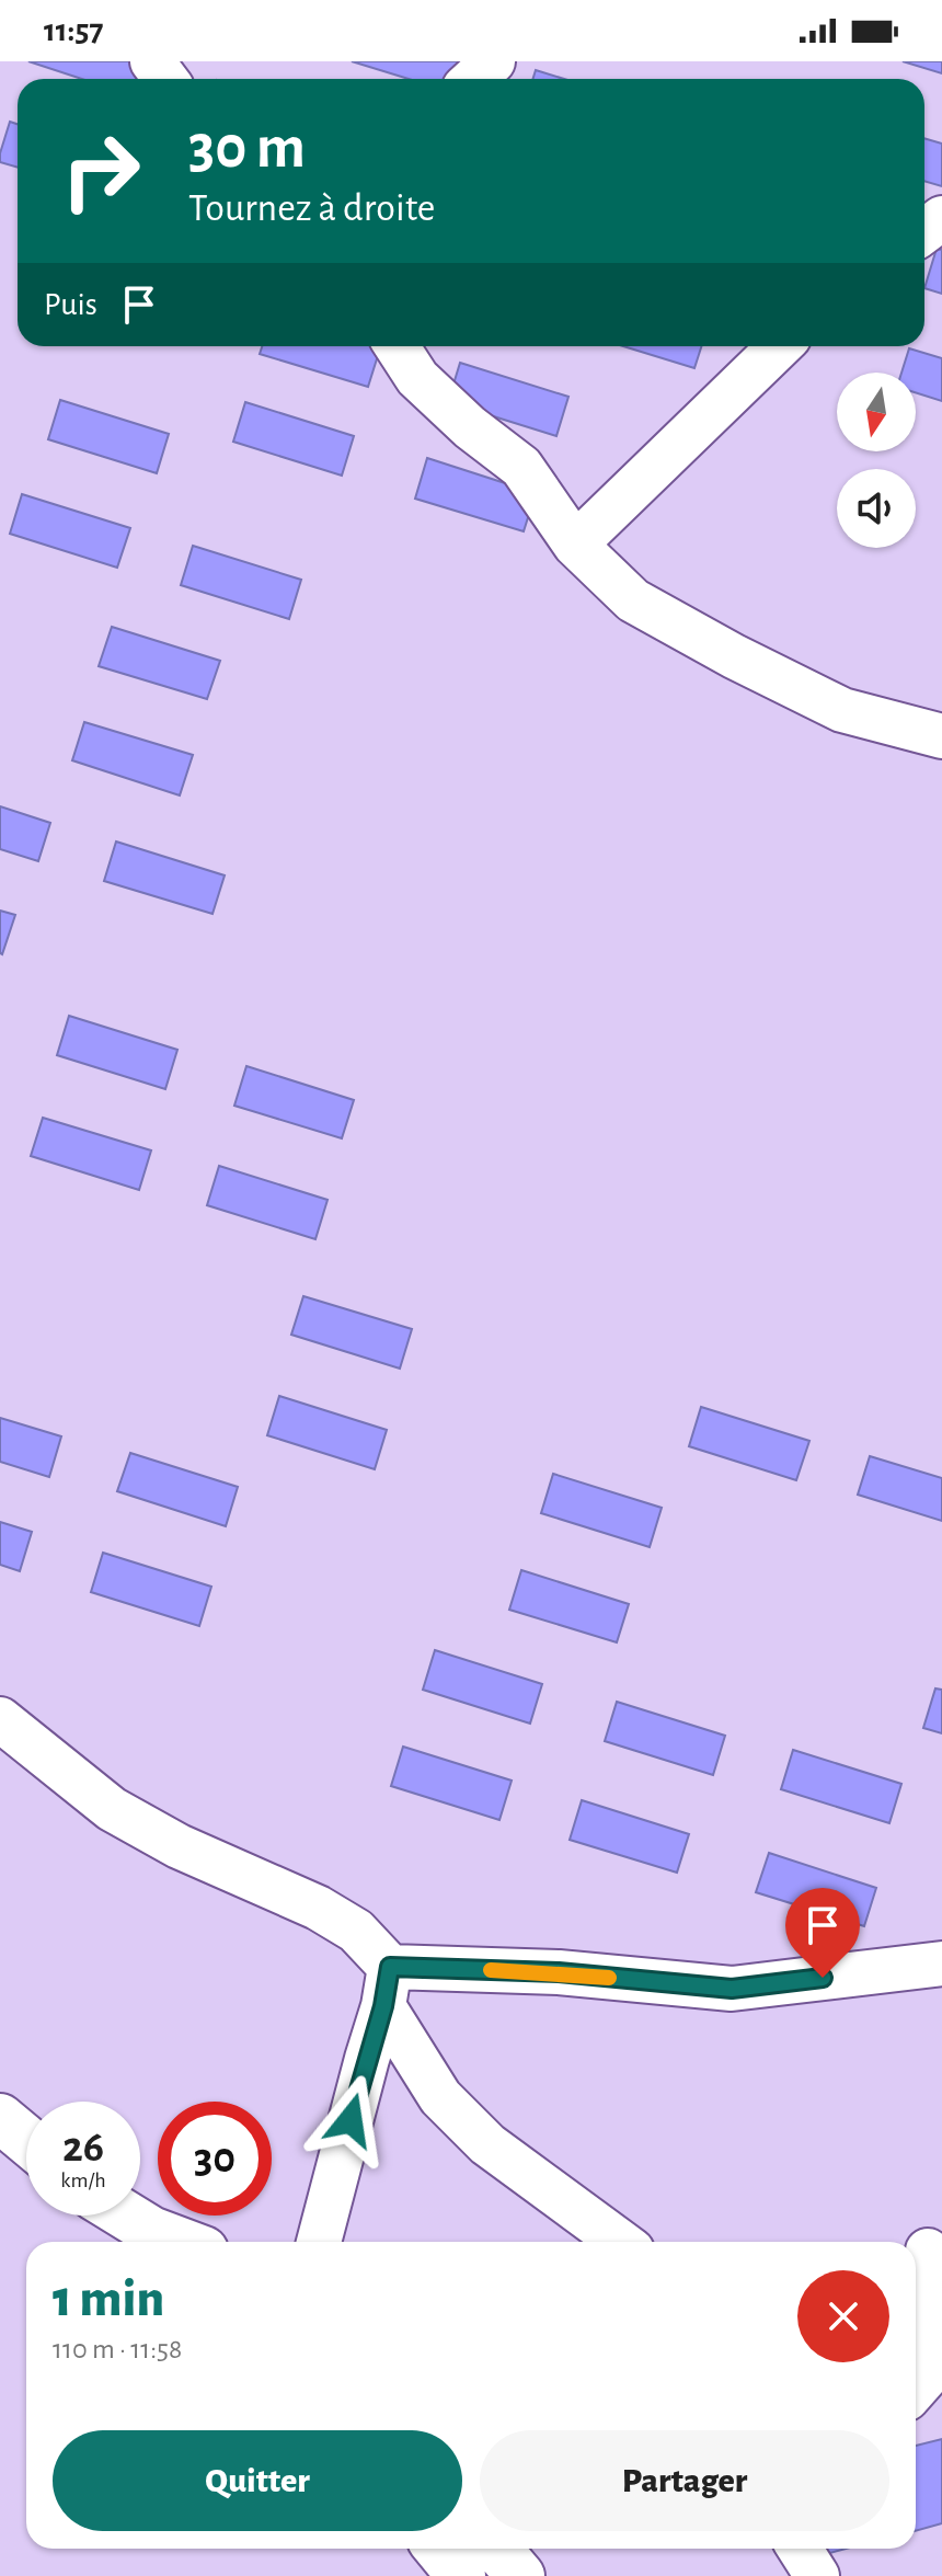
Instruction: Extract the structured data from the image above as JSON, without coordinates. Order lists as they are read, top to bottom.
{
  "north": "bottom",
  "page": {
    "status": "11:57",
    "turn": ["30 m", "Tournez à droite"],
    "then": "Puis",
    "speed": "26 km/h",
    "limit": "30",
    "heading": ["1 min", "110 m · 11:58"],
    "buttons": ["Quitter", "Partager"]
  }
}
